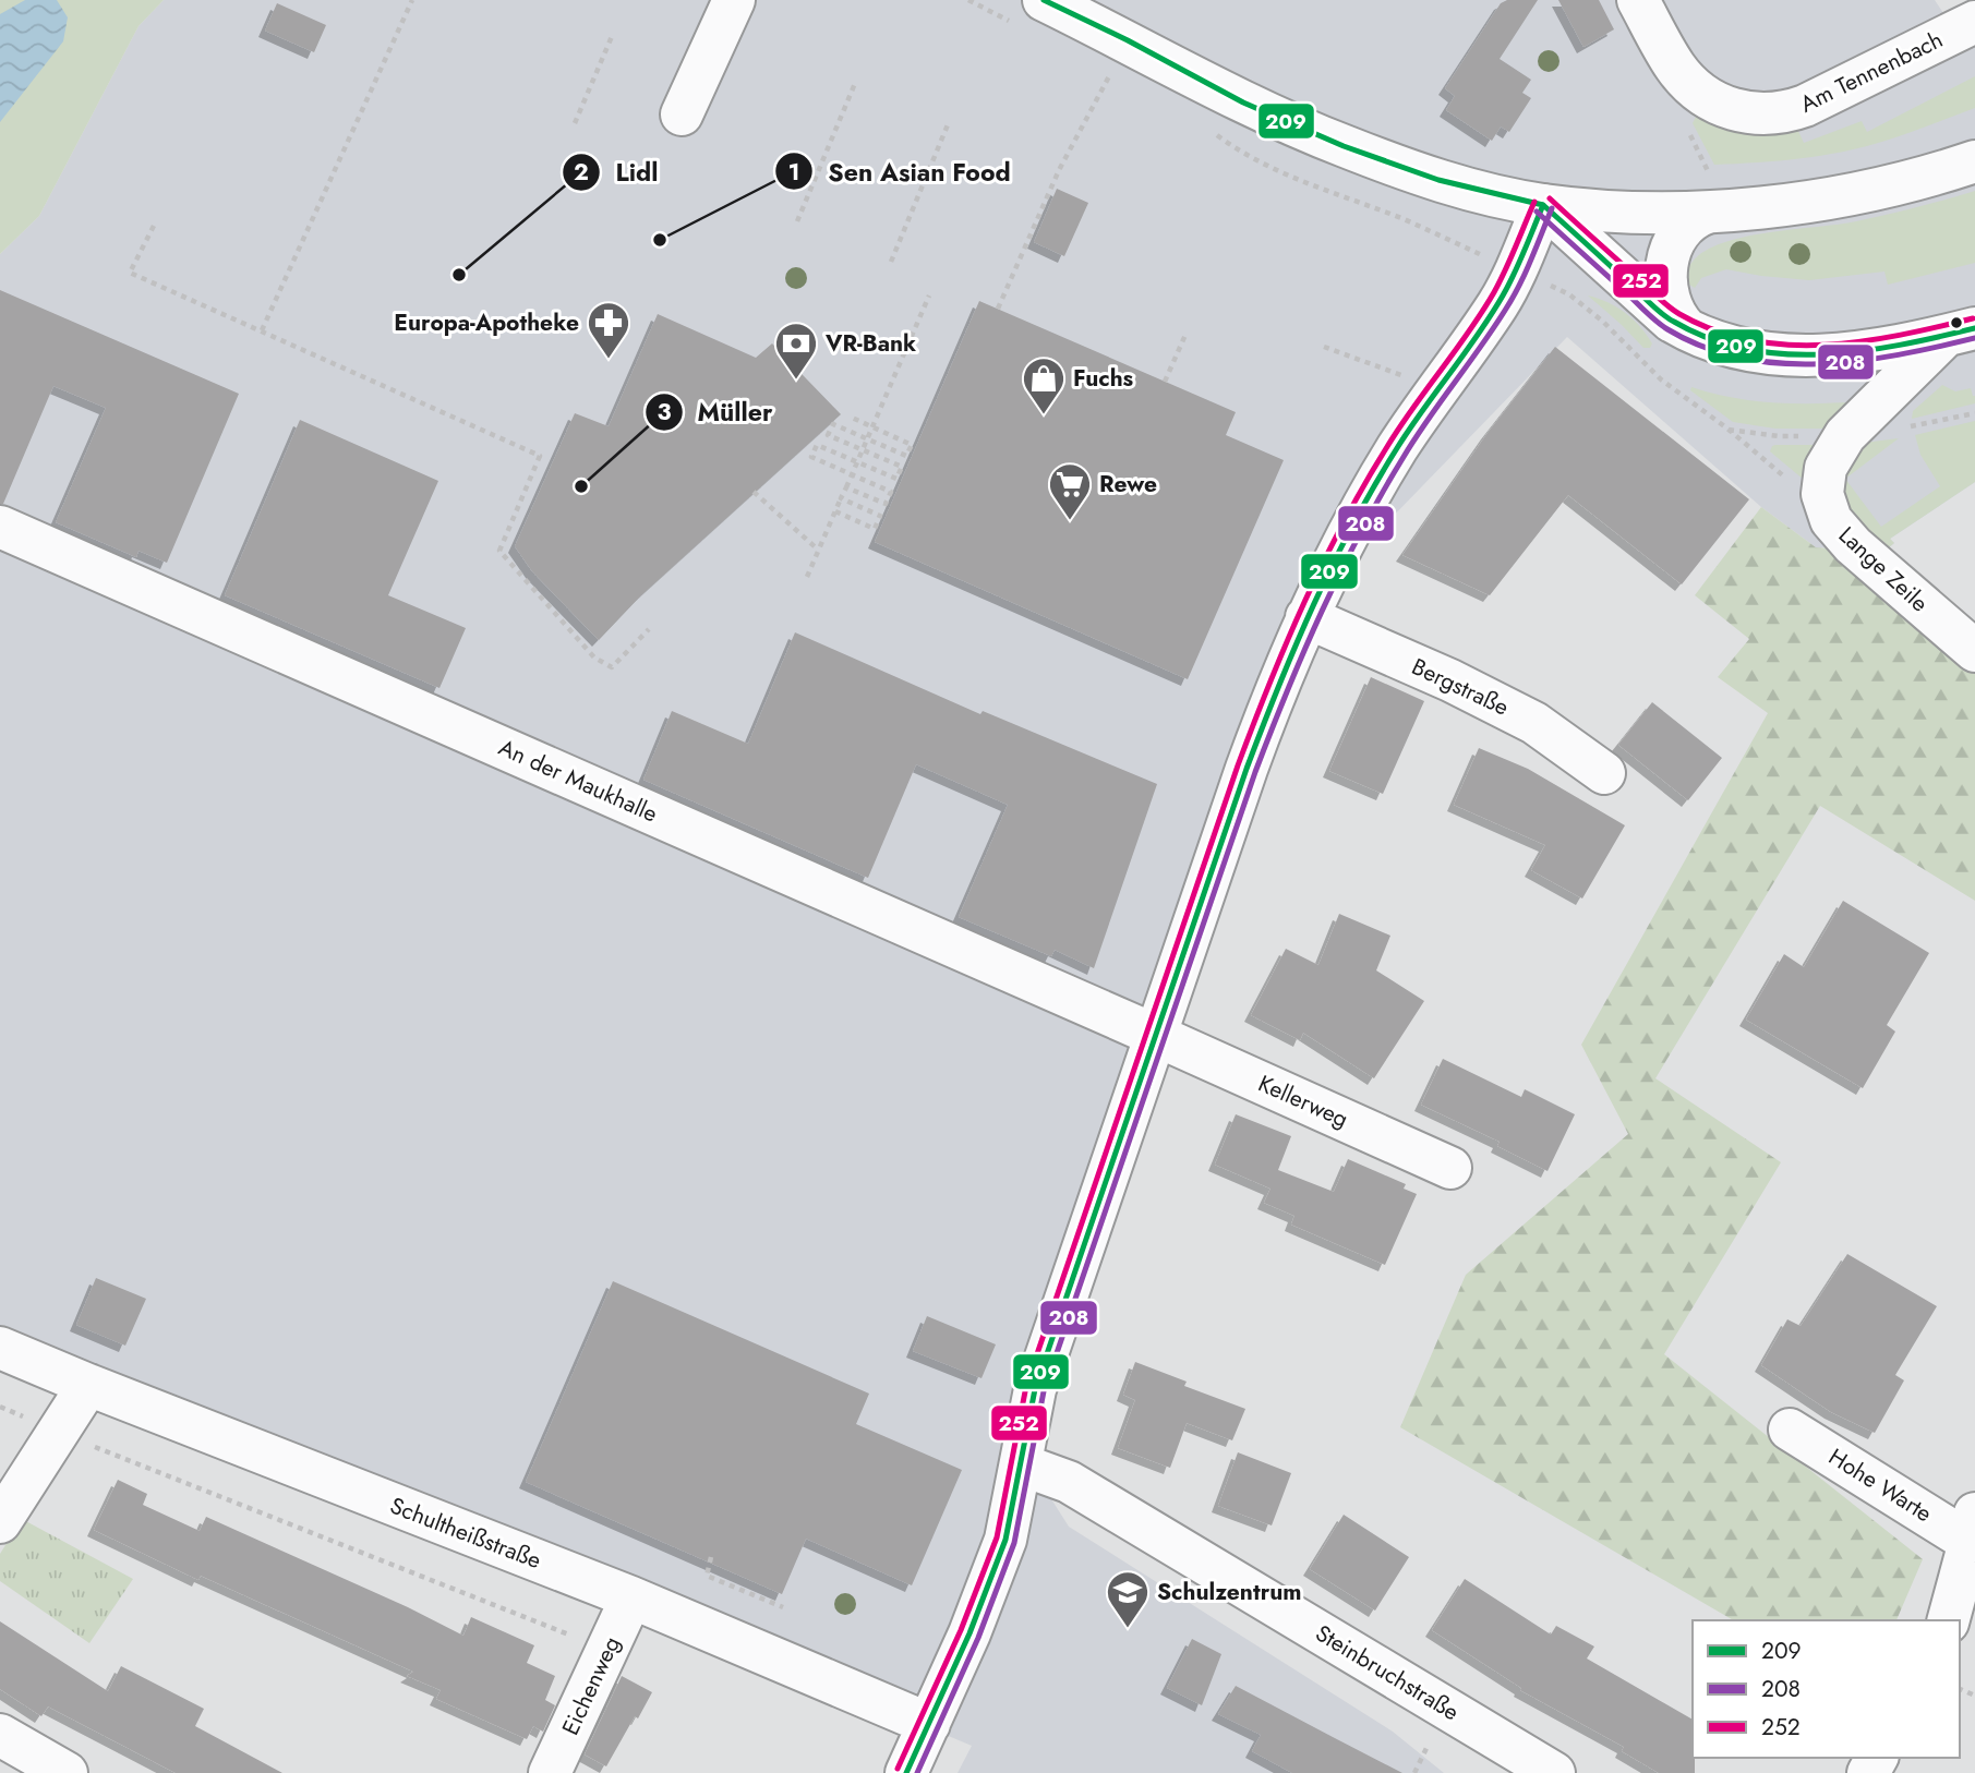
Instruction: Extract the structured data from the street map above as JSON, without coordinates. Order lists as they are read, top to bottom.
{
  "streets": {
    "street": [
      "Am Tennenbach",
      "Lange Zeile",
      "Bergstraße",
      "An der Maukhalle",
      "Kellerweg",
      "Hohe Warte",
      "Schultheißstraße",
      "Steinbruchstraße",
      "Eichenweg"
    ]
  },
  "crossings": [
    ["An der Maukhalle", "Kellerweg"],
    ["Schultheißstraße", "Eichenweg"]
  ],
  "places": {
    "other": ["Sen Asian Food", "Lidl", "Müller"],
    "pharmacy": ["Europa-Apotheke"],
    "bank": ["VR-Bank"],
    "shop": ["Fuchs"],
    "supermarket": ["Rewe"],
    "school or university": ["Schulzentrum"]
  },
  "lines": ["transit line 209", "transit line 252", "transit line 208"],
  "legend": ["209", "208", "252"]
}
